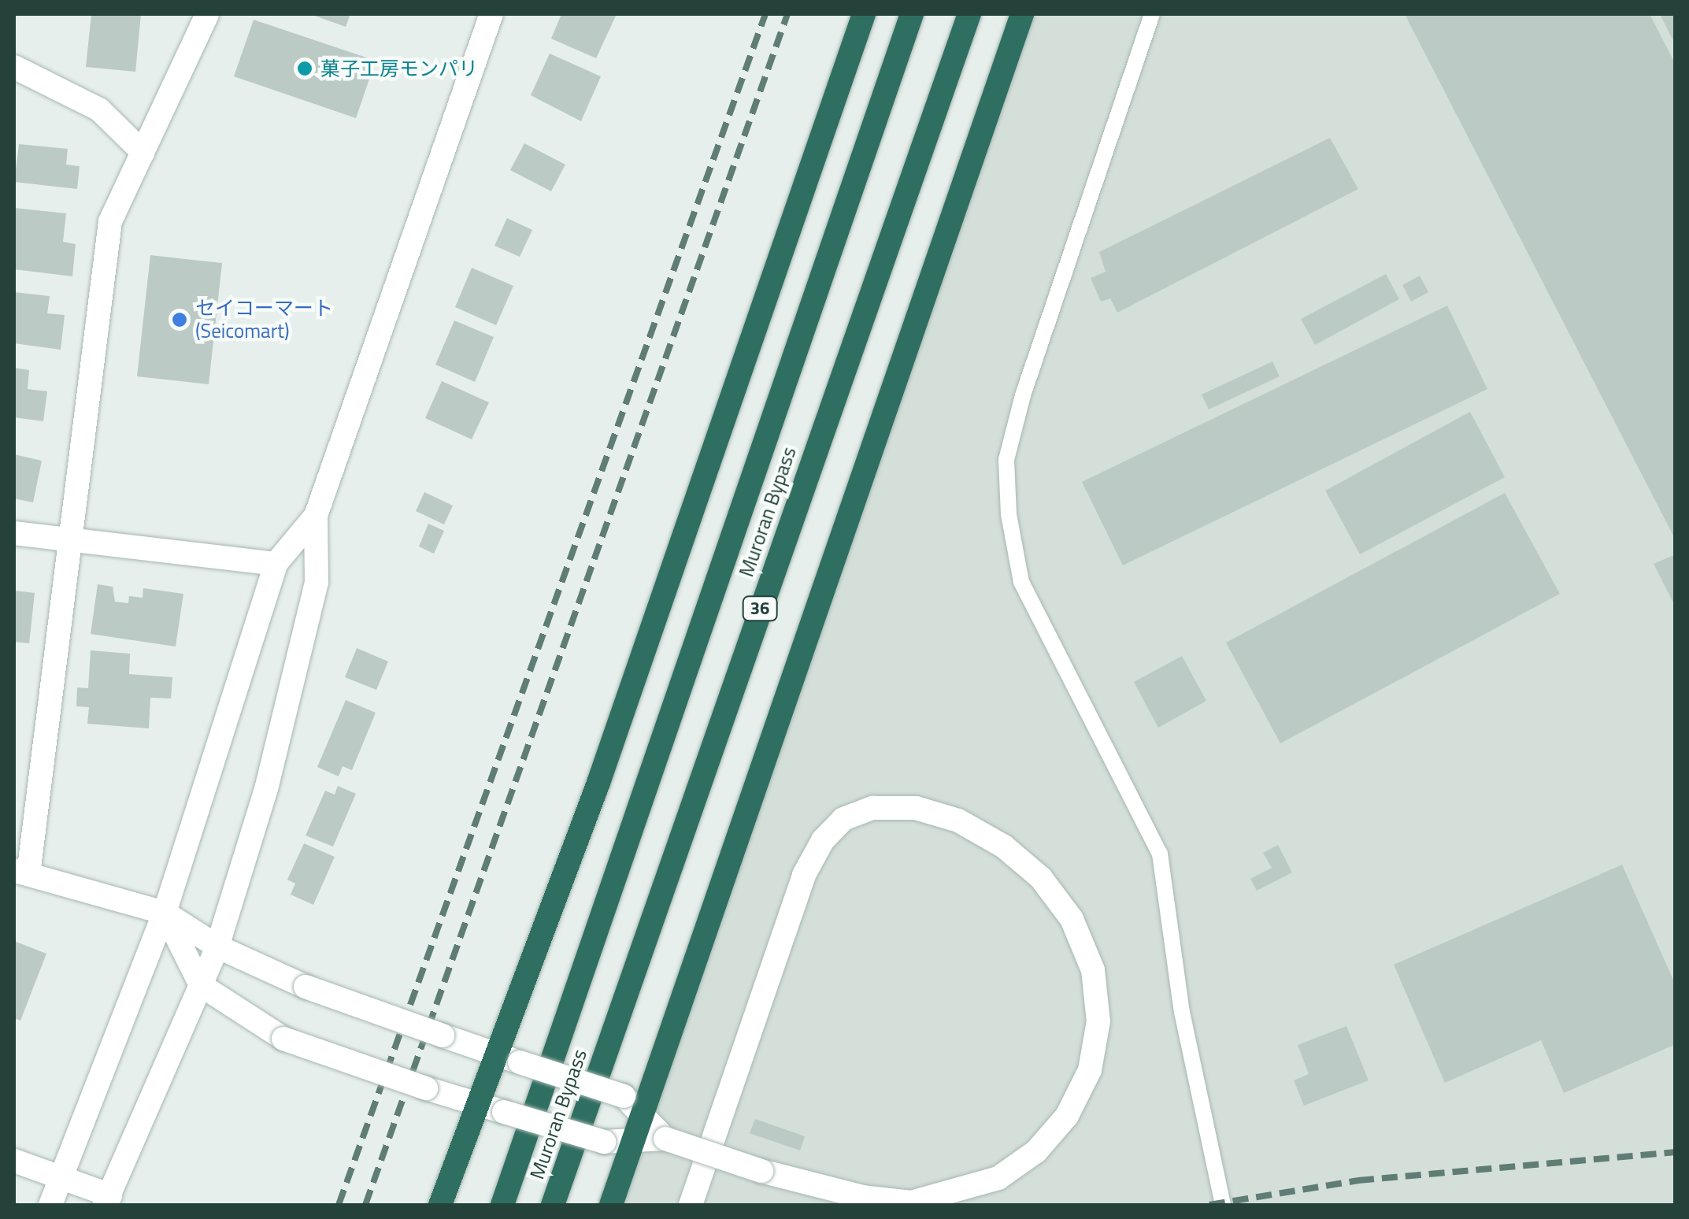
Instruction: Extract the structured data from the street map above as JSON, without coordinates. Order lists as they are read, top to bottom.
{
  "streets": {
    "highway": ["Muroran Bypass", "36"]
  },
  "places": ["菓子工房モンパリ", "セイコーマート (Seicomart)"]
}
